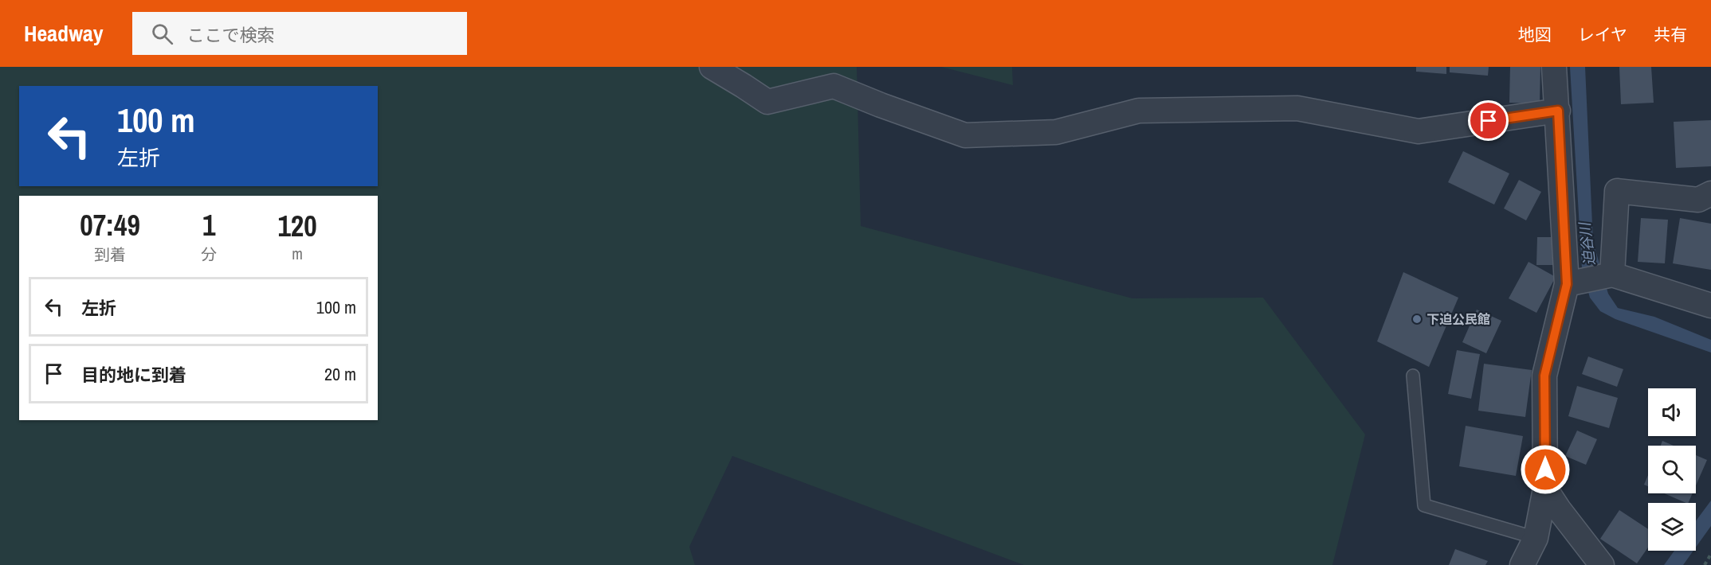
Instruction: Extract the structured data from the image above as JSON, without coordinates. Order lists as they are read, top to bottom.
{
  "water": ["迫谷川"],
  "places": ["下迫公民館"],
  "page": {
    "header": "Headway",
    "search": "ここで検索",
    "nav": ["地図", "レイヤ", "共有"],
    "turn": ["100 m", "左折"],
    "eta": [
      "07:49",
      "到着",
      "1",
      "分",
      "120",
      "m"
    ],
    "list": [
      {
        "name": "左折",
        "value": "100 m"
      },
      {
        "name": "目的地に到着",
        "value": "20 m"
      }
    ]
  }
}
